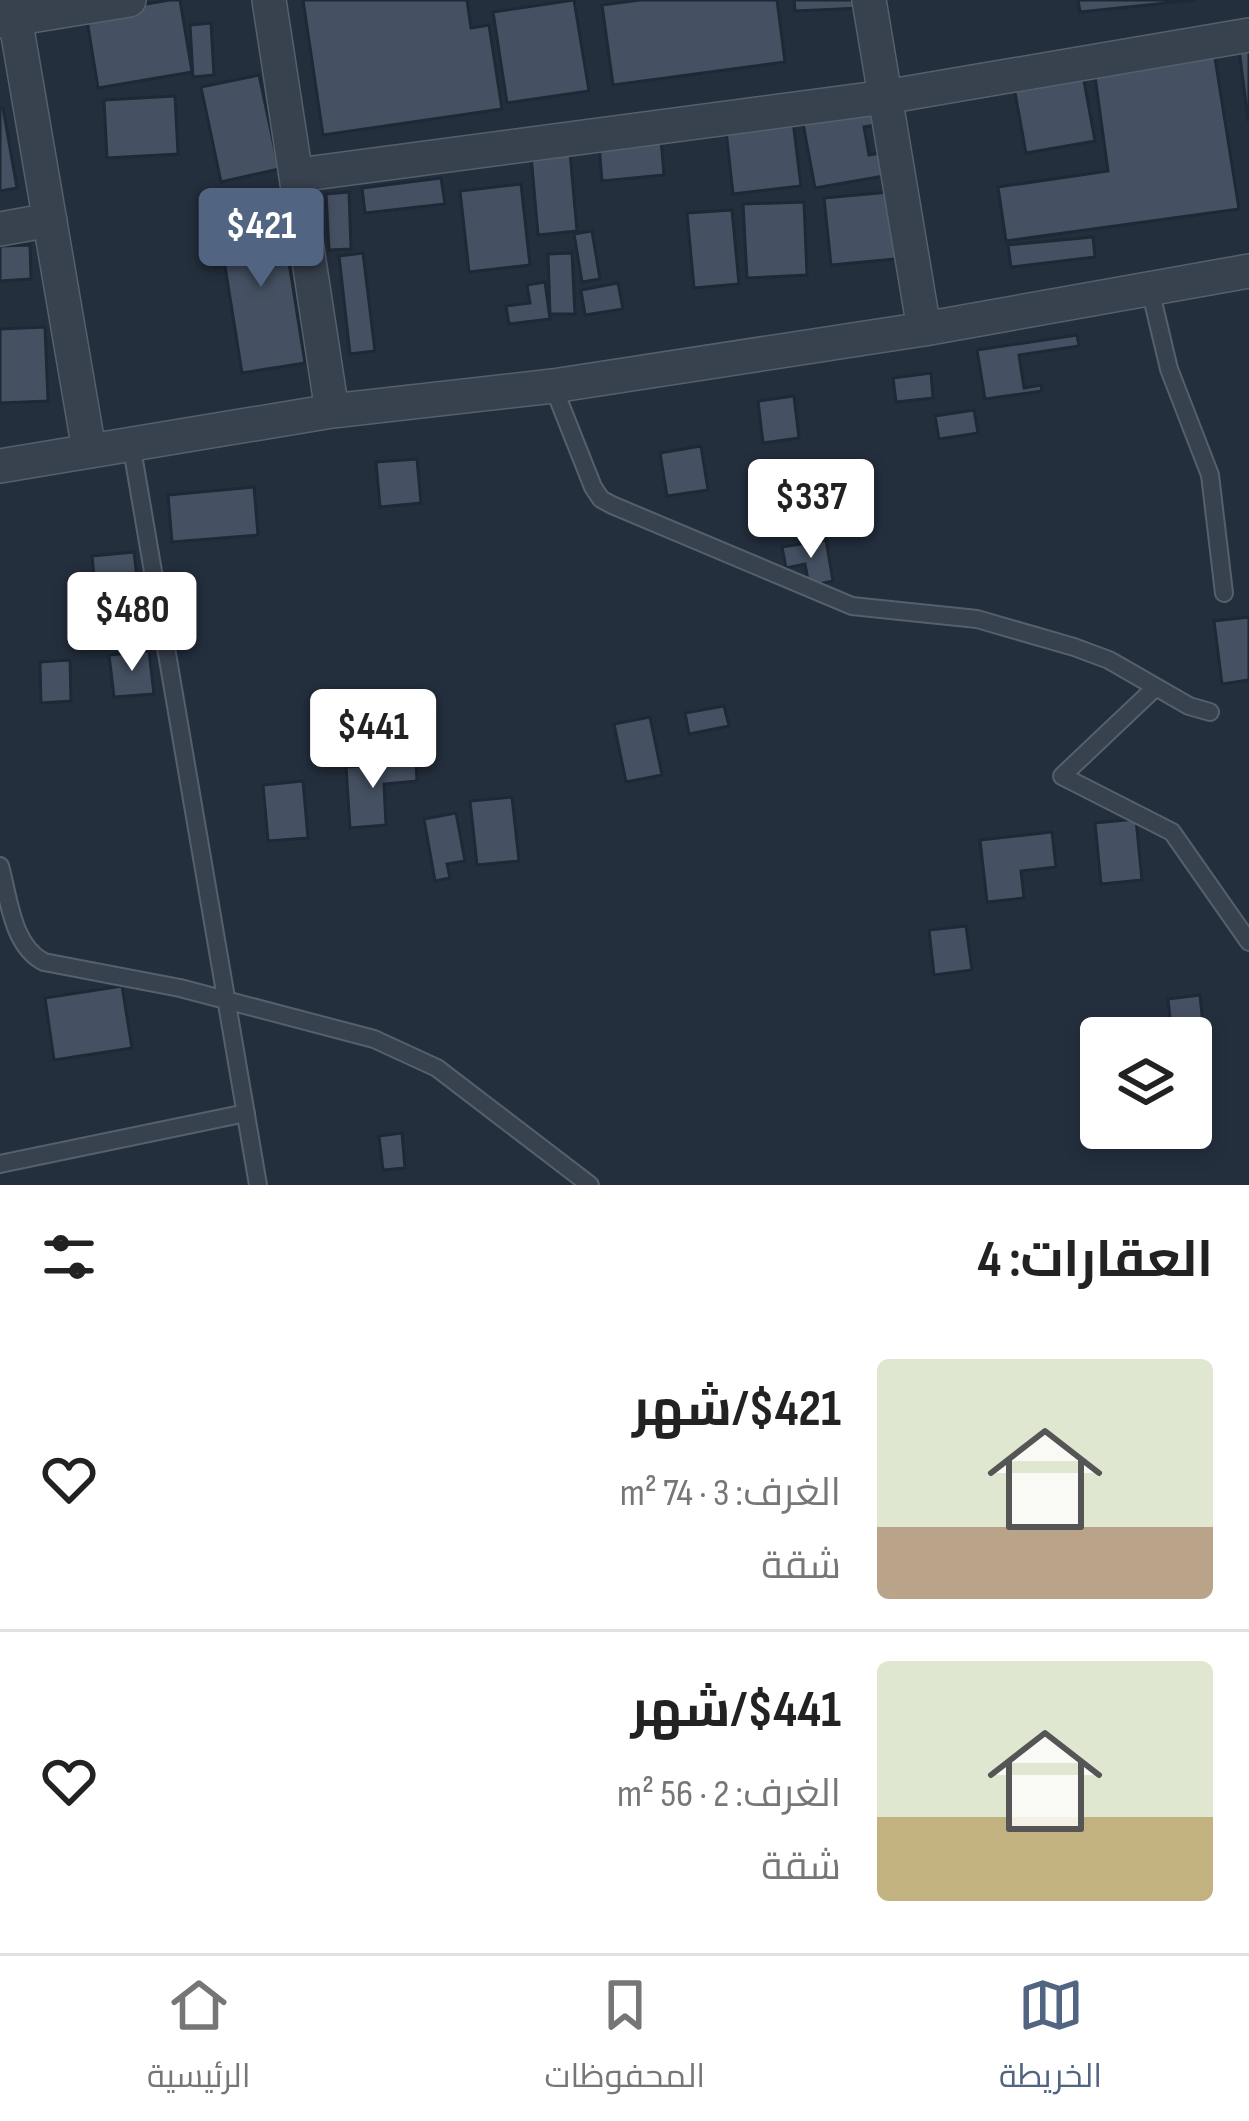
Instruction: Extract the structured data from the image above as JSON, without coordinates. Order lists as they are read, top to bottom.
{
  "page": {
    "price": [
      "$421",
      "$337",
      "$480",
      "$441"
    ],
    "heading": "العقارات: 4",
    "list": [
      {
        "name": "$421/شهر",
        "note": "الغرف: 3 · 74 m² · شقة"
      },
      {
        "name": "$441/شهر",
        "note": "الغرف: 2 · 56 m² · شقة"
      }
    ],
    "tabs": ["الخريطة", "المحفوظات", "الرئيسية"]
  }
}
